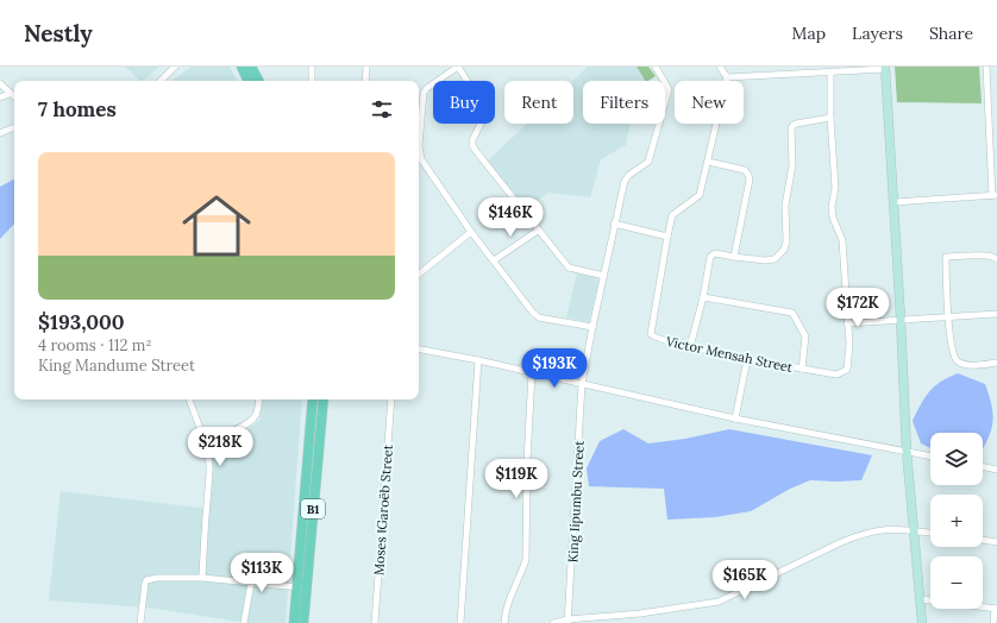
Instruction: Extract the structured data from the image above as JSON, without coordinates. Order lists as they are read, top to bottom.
{
  "streets": {
    "main road": ["B1"],
    "street": ["Victor Mensah Street", "King Iipumbu Street", "Moses ǁGaroëb Street"]
  },
  "page": {
    "header": "Nestly",
    "nav": ["Map", "Layers", "Share"],
    "chip": [
      "Buy",
      "Rent",
      "Filters",
      "New"
    ],
    "heading": "7 homes",
    "list": [
      {
        "name": "$193,000",
        "note": "4 rooms · 112 m² · King Mandume Street"
      }
    ],
    "price": [
      "$146K",
      "$172K",
      "$193K",
      "$218K",
      "$119K",
      "$113K",
      "$165K"
    ],
    "map_buttons": ["+", "−"]
  }
}
